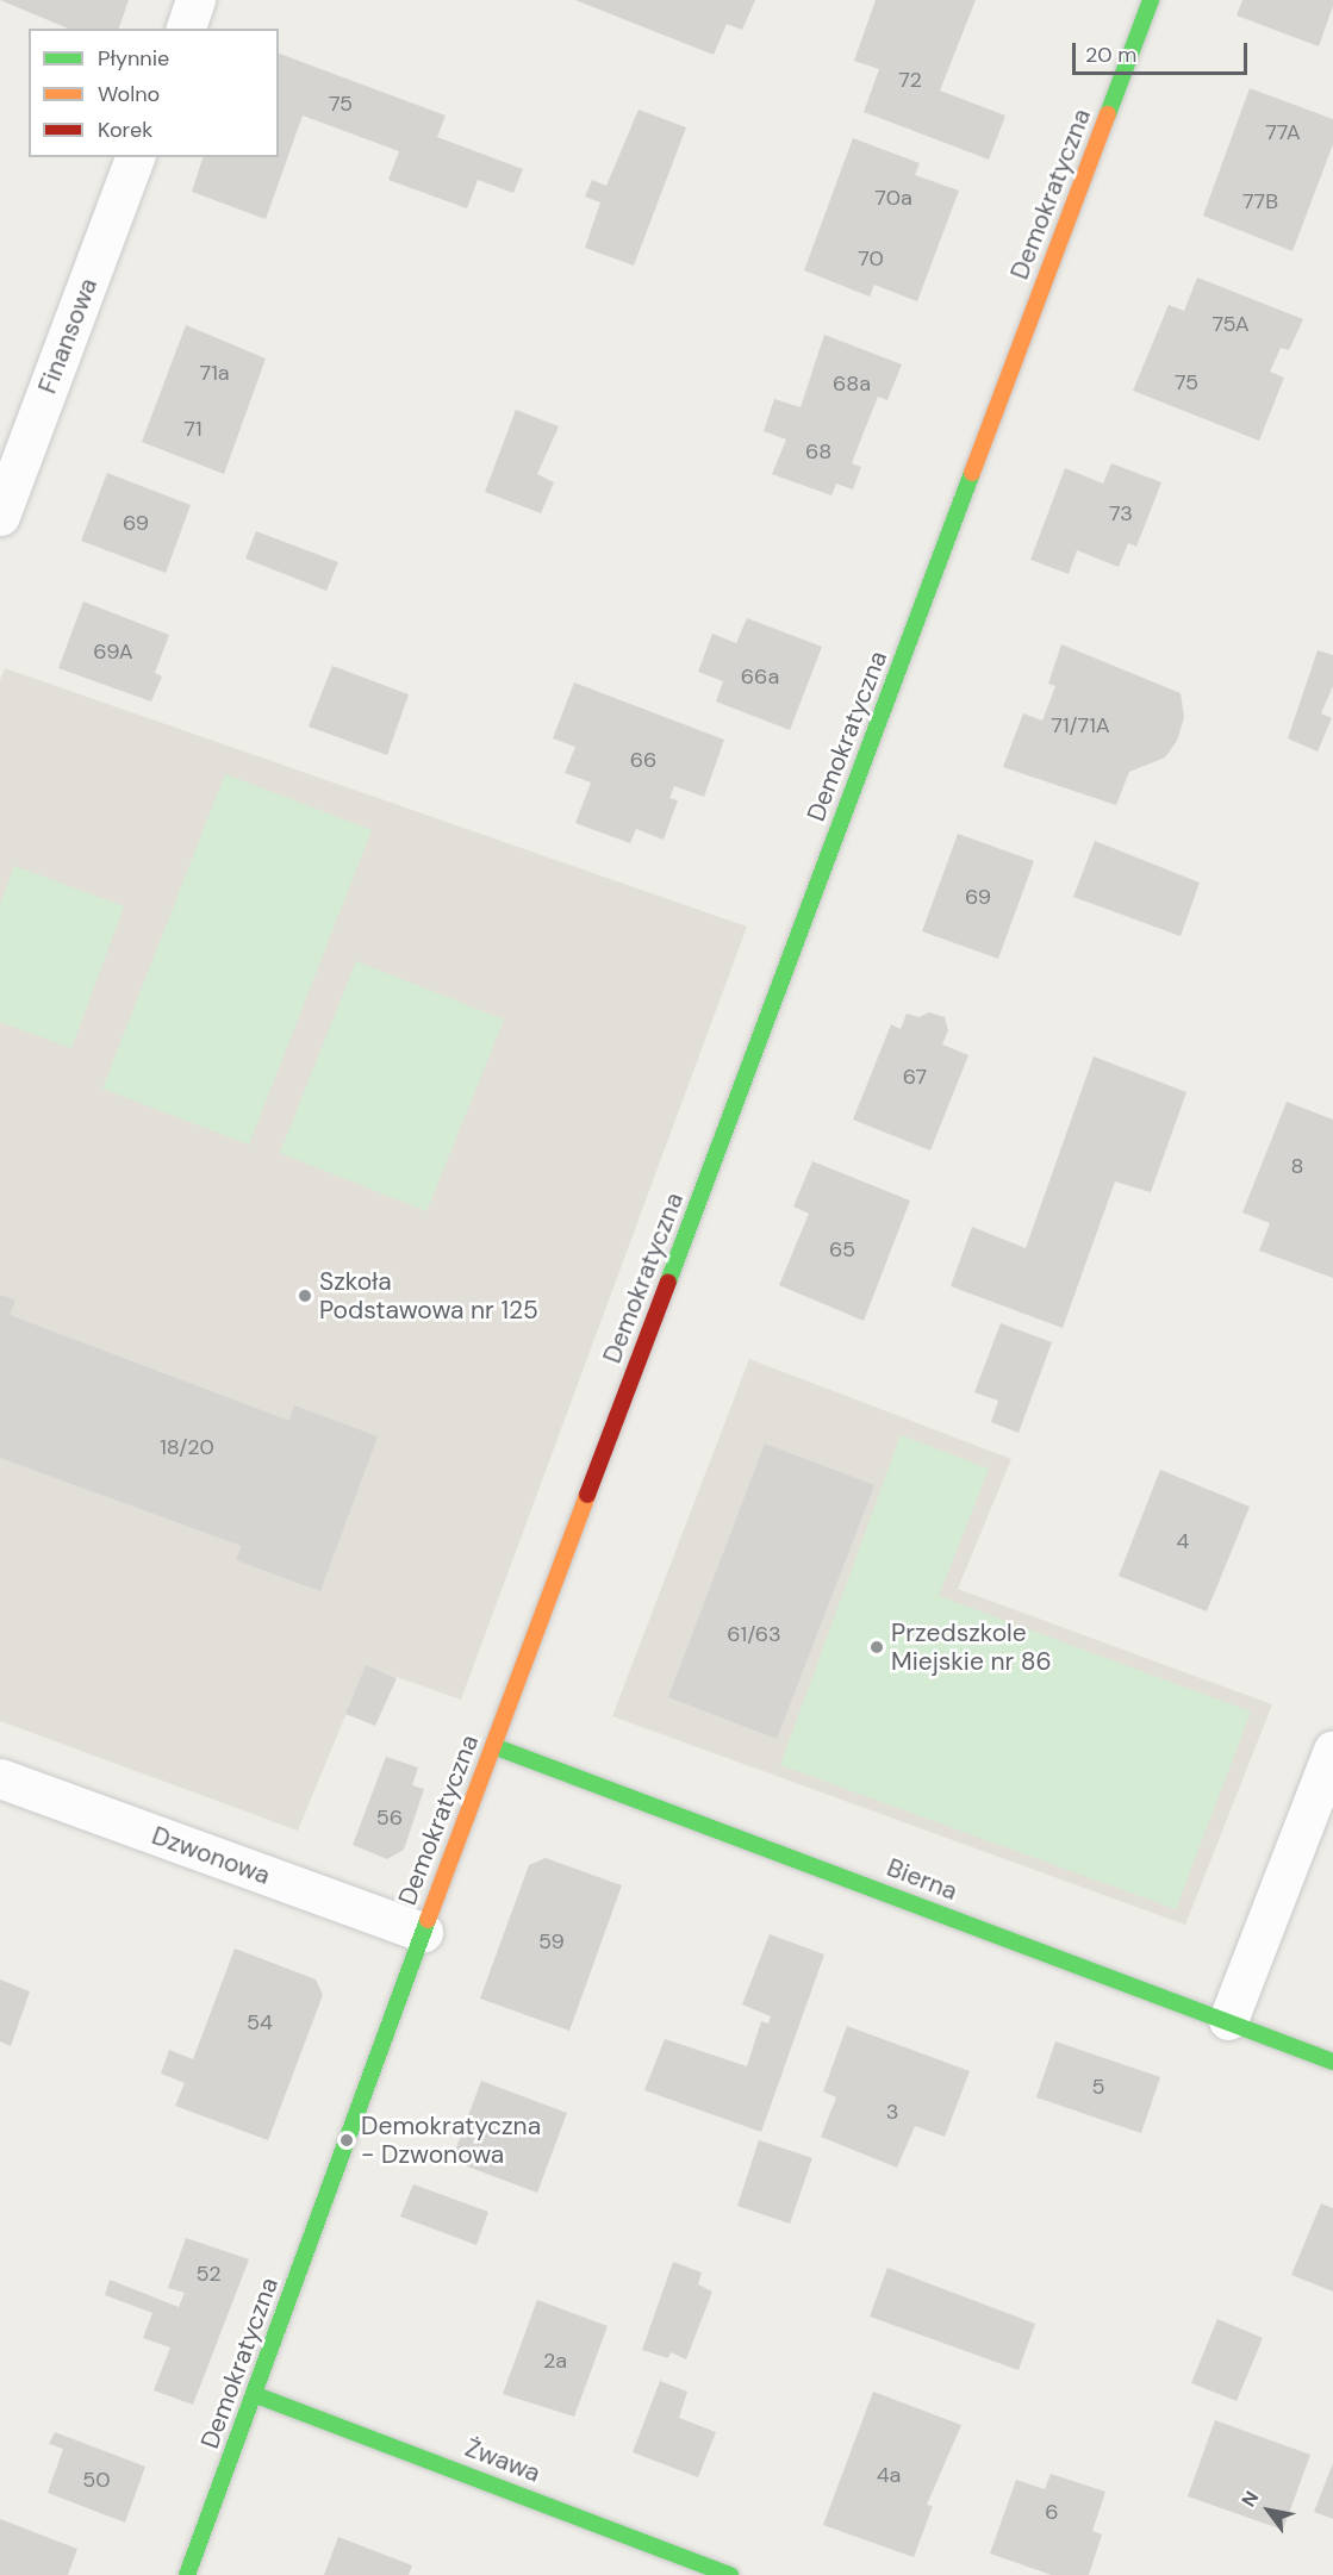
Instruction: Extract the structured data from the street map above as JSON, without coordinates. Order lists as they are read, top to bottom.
{
  "streets": {
    "street": [
      "Demokratyczna",
      "Finansowa",
      "Dzwonowa",
      "Bierna",
      "Żwawa"
    ]
  },
  "crossings": [
    ["Demokratyczna", "Dzwonowa"],
    ["Demokratyczna", "Bierna"],
    ["Demokratyczna", "Żwawa"]
  ],
  "places": ["Szkoła Podstawowa nr 125", "Przedszkole Miejskie nr 86", "Demokratyczna - Dzwonowa"],
  "house_numbers": [
    "72",
    "75",
    "77A",
    "70a",
    "77B",
    "70",
    "75A",
    "71a",
    "75",
    "68a",
    "71",
    "68",
    "73",
    "69",
    "69A",
    "66a",
    "71/71A",
    "66",
    "69",
    "67",
    "8",
    "65",
    "18/20",
    "4",
    "61/63",
    "56",
    "59",
    "54",
    "5",
    "3",
    "52",
    "2a",
    "4a",
    "50",
    "6"
  ],
  "legend": ["Płynnie", "Wolno", "Korek"],
  "scale_bar": "20 m",
  "north": "top left"
}
